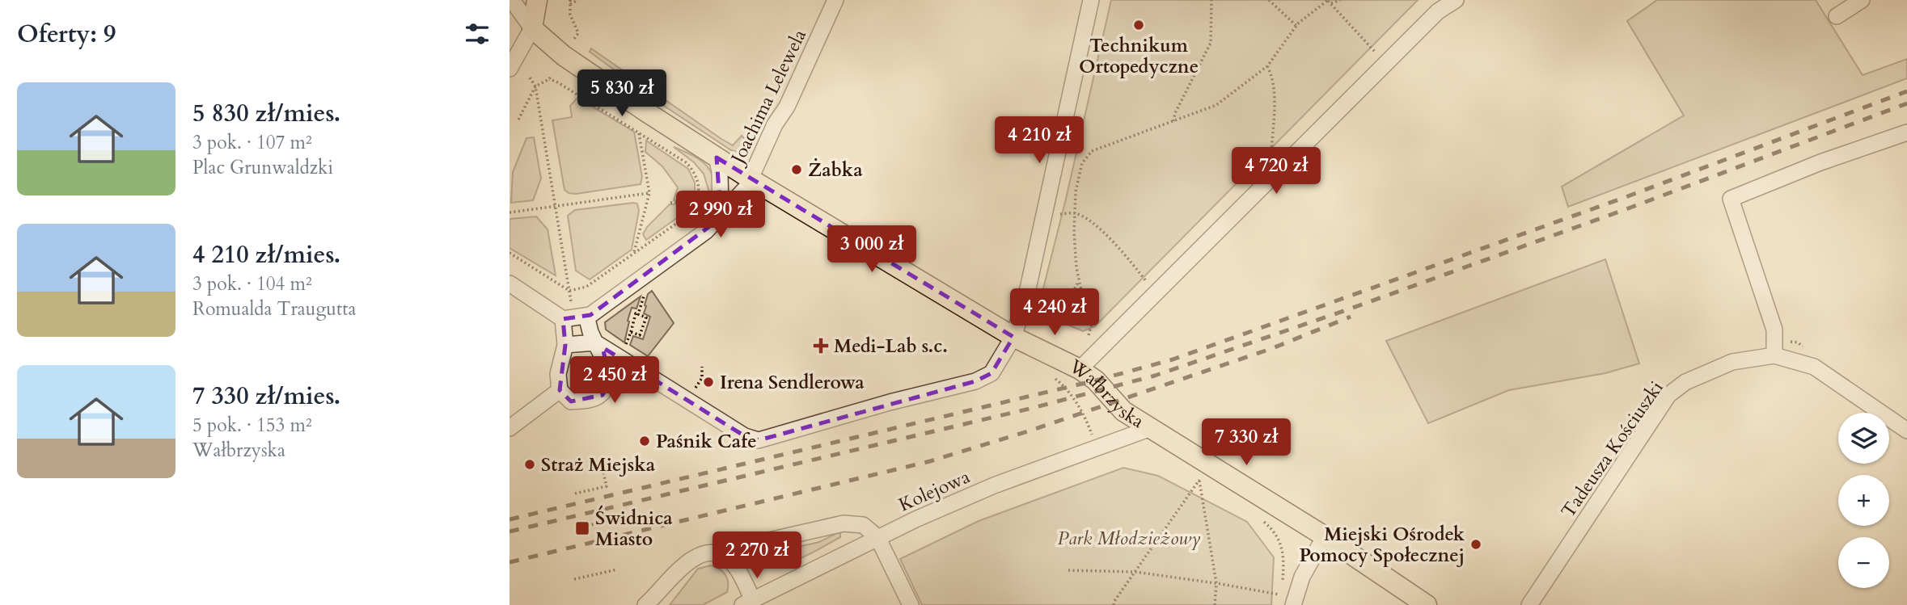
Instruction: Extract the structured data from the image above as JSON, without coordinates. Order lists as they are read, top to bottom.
{
  "streets": {
    "main road": ["Wałbrzyska"],
    "street": ["Joachima Lelewela", "Tadeusza Kościuszki", "Kolejowa"]
  },
  "crossings": [
    ["Joachima Lelewela", "Wałbrzyska"],
    ["Wałbrzyska", "Kolejowa"]
  ],
  "parks": ["Park Młodzieżowy"],
  "places": {
    "other": [
      "Technikum Ortopedyczne",
      "Żabka",
      "Irena Sendlerowa",
      "Paśnik Cafe",
      "Straż Miejska",
      "Miejski Ośrodek Pomocy Społecznej"
    ],
    "health": ["Medi-Lab s.c."],
    "transit": ["Świdnica Miasto"]
  },
  "page": {
    "heading": "Oferty: 9",
    "list": [
      {
        "name": "5 830 zł/mies.",
        "note": "3 pok. · 107 m² · Plac Grunwaldzki"
      },
      {
        "name": "4 210 zł/mies.",
        "note": "3 pok. · 104 m² · Romualda Traugutta"
      },
      {
        "name": "7 330 zł/mies.",
        "note": "5 pok. · 153 m² · Wałbrzyska"
      }
    ],
    "price": [
      "5 830 zł",
      "4 210 zł",
      "4 720 zł",
      "2 990 zł",
      "3 000 zł",
      "4 240 zł",
      "2 450 zł",
      "7 330 zł",
      "2 270 zł"
    ],
    "map_buttons": ["+", "−"]
  }
}
